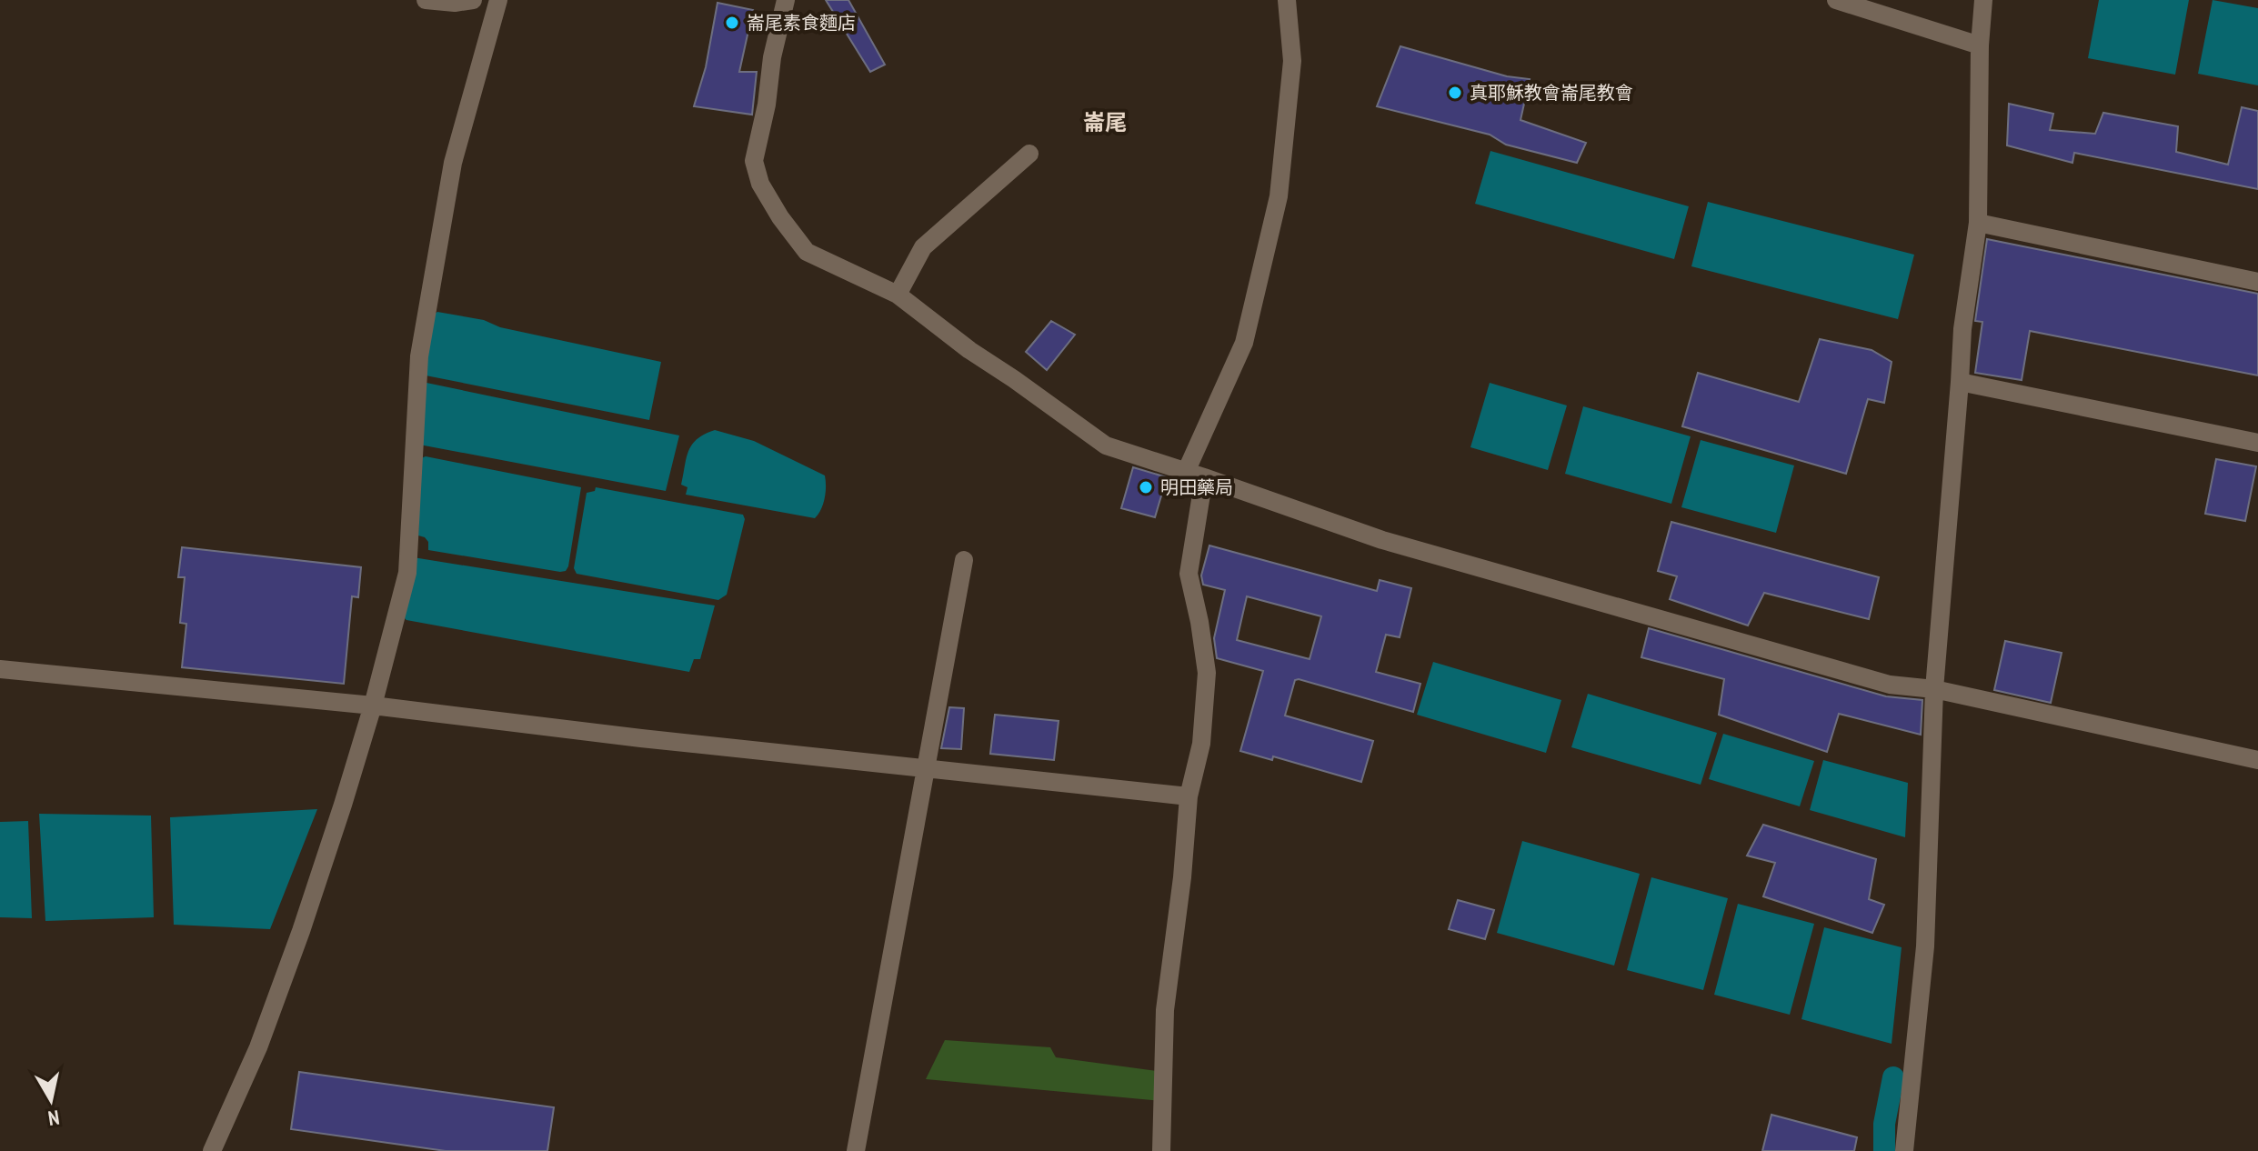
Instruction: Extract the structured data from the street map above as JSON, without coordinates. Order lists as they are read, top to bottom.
{
  "districts": ["崙尾"],
  "places": ["崙尾素食麵店", "真耶穌教會崙尾教會", "明田藥局"],
  "north": "bottom"
}
